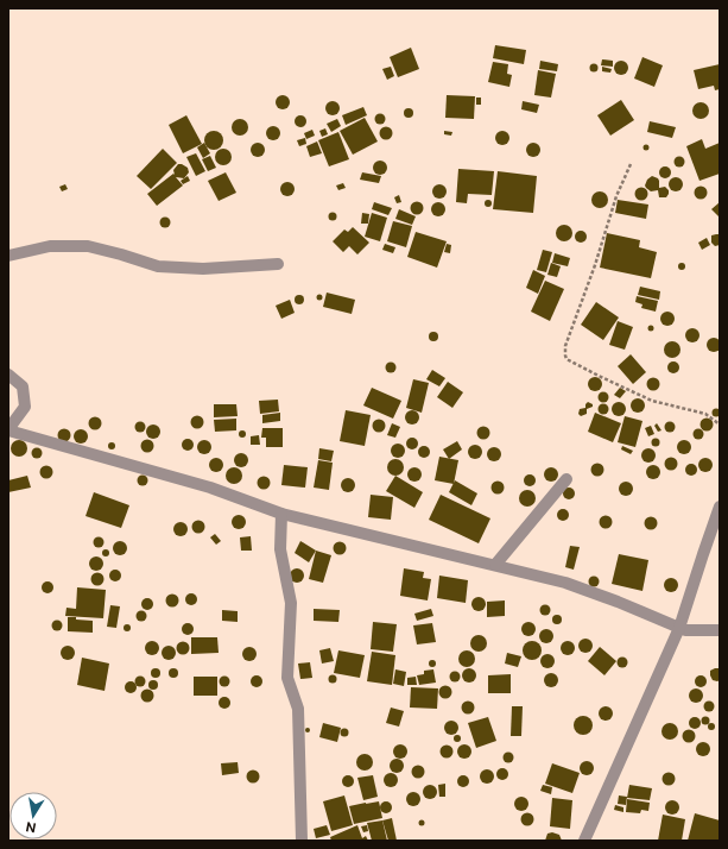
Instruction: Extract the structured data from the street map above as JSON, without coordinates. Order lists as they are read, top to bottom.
{
  "north": "bottom"
}
